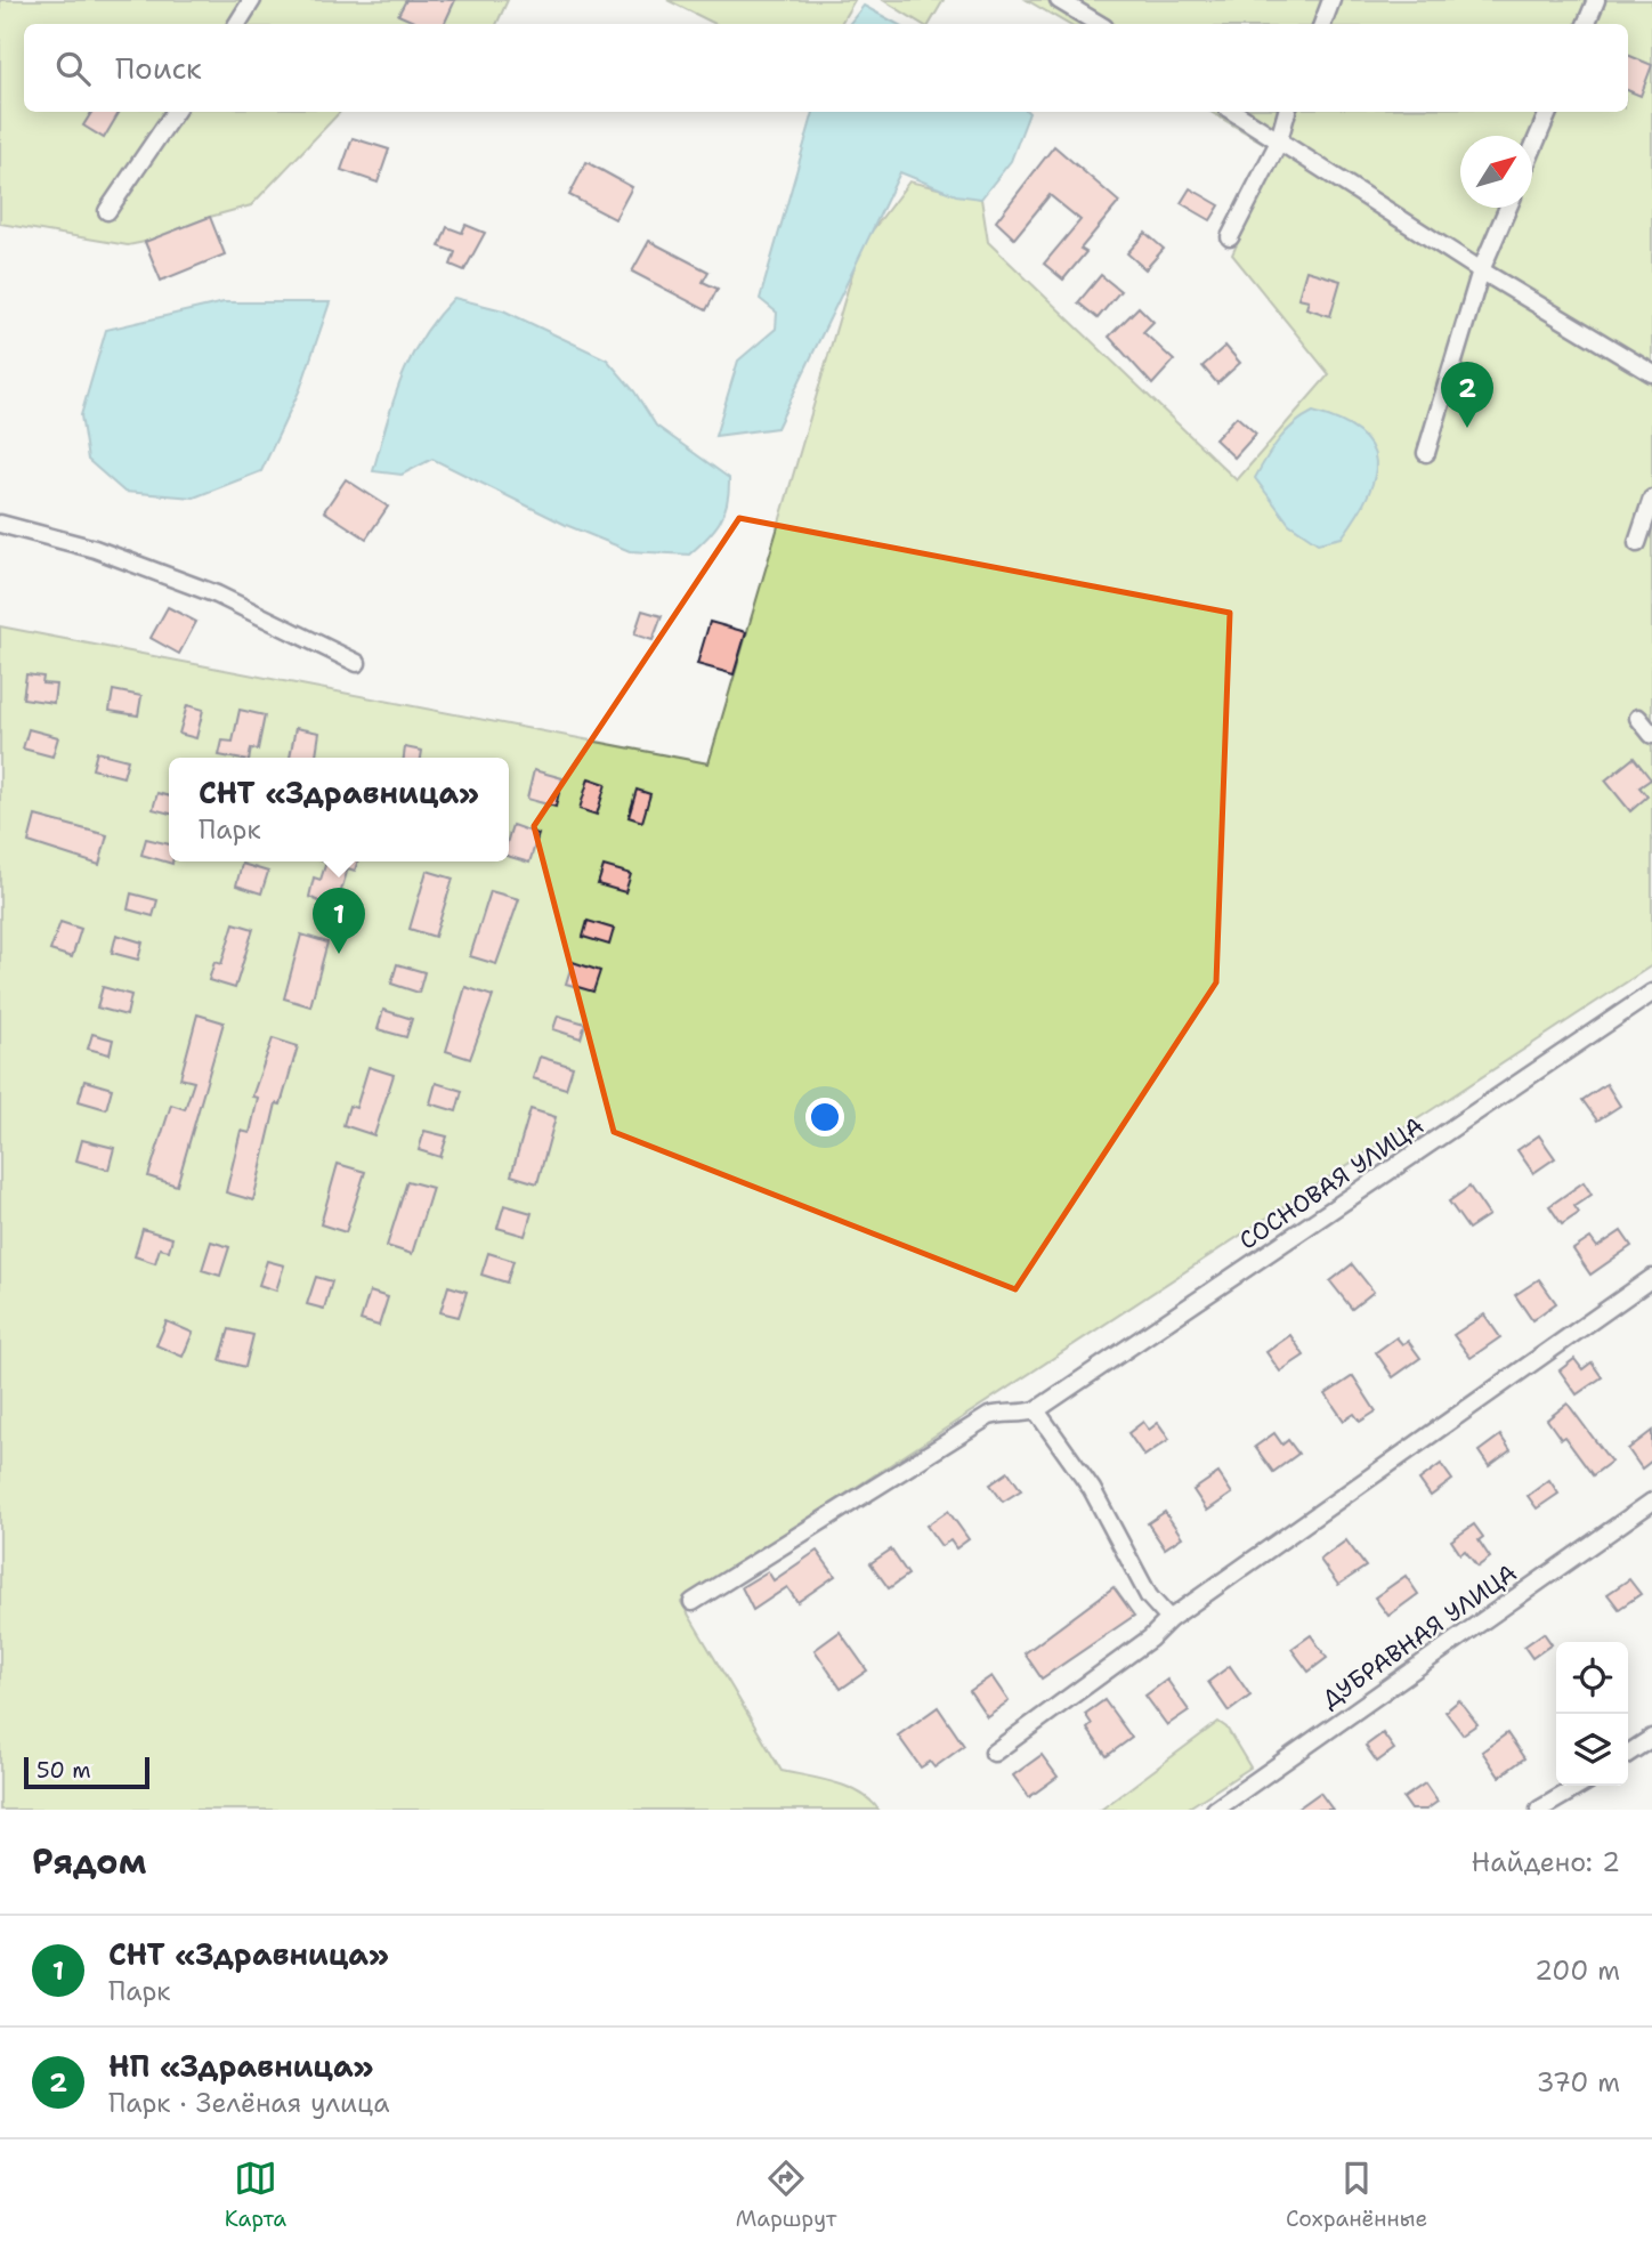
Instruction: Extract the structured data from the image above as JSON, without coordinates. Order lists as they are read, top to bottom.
{
  "streets": {
    "street": ["СОСНОВАЯ УЛИЦА", "ДУБРАВНАЯ УЛИЦА"]
  },
  "scale_bar": "50 m",
  "north": "top right",
  "page": {
    "search": "Поиск",
    "pins": ["2", "1"],
    "popup": ["СНТ «Здравница»", "Парк"],
    "scale": "50 m",
    "heading": ["Рядом", "Найдено: 2"],
    "list": [
      {
        "mark": "1",
        "name": "СНТ «Здравница»",
        "note": "Парк",
        "value": "200 m"
      },
      {
        "mark": "2",
        "name": "НП «Здравница»",
        "note": "Парк · Зелёная улица",
        "value": "370 m"
      }
    ],
    "nav": ["Карта", "Маршрут", "Сохранённые"]
  }
}
